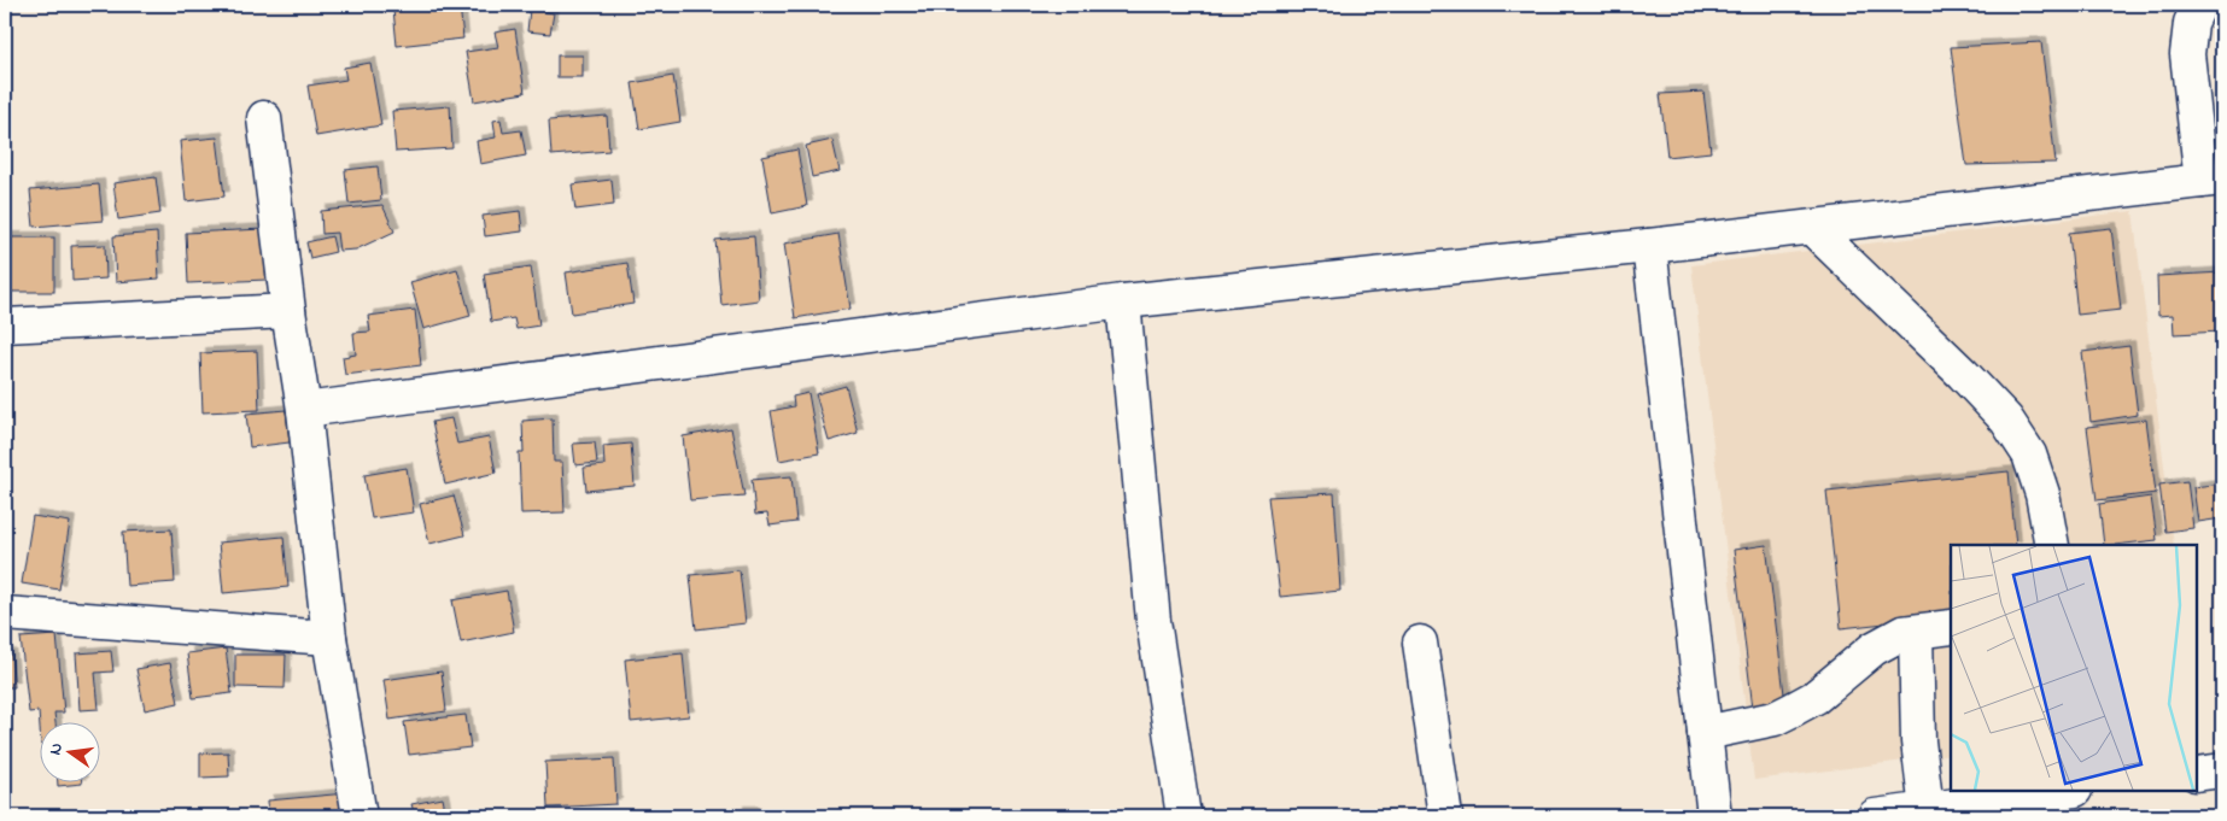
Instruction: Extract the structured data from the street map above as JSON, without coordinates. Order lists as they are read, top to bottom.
{
  "north": "left"
}
